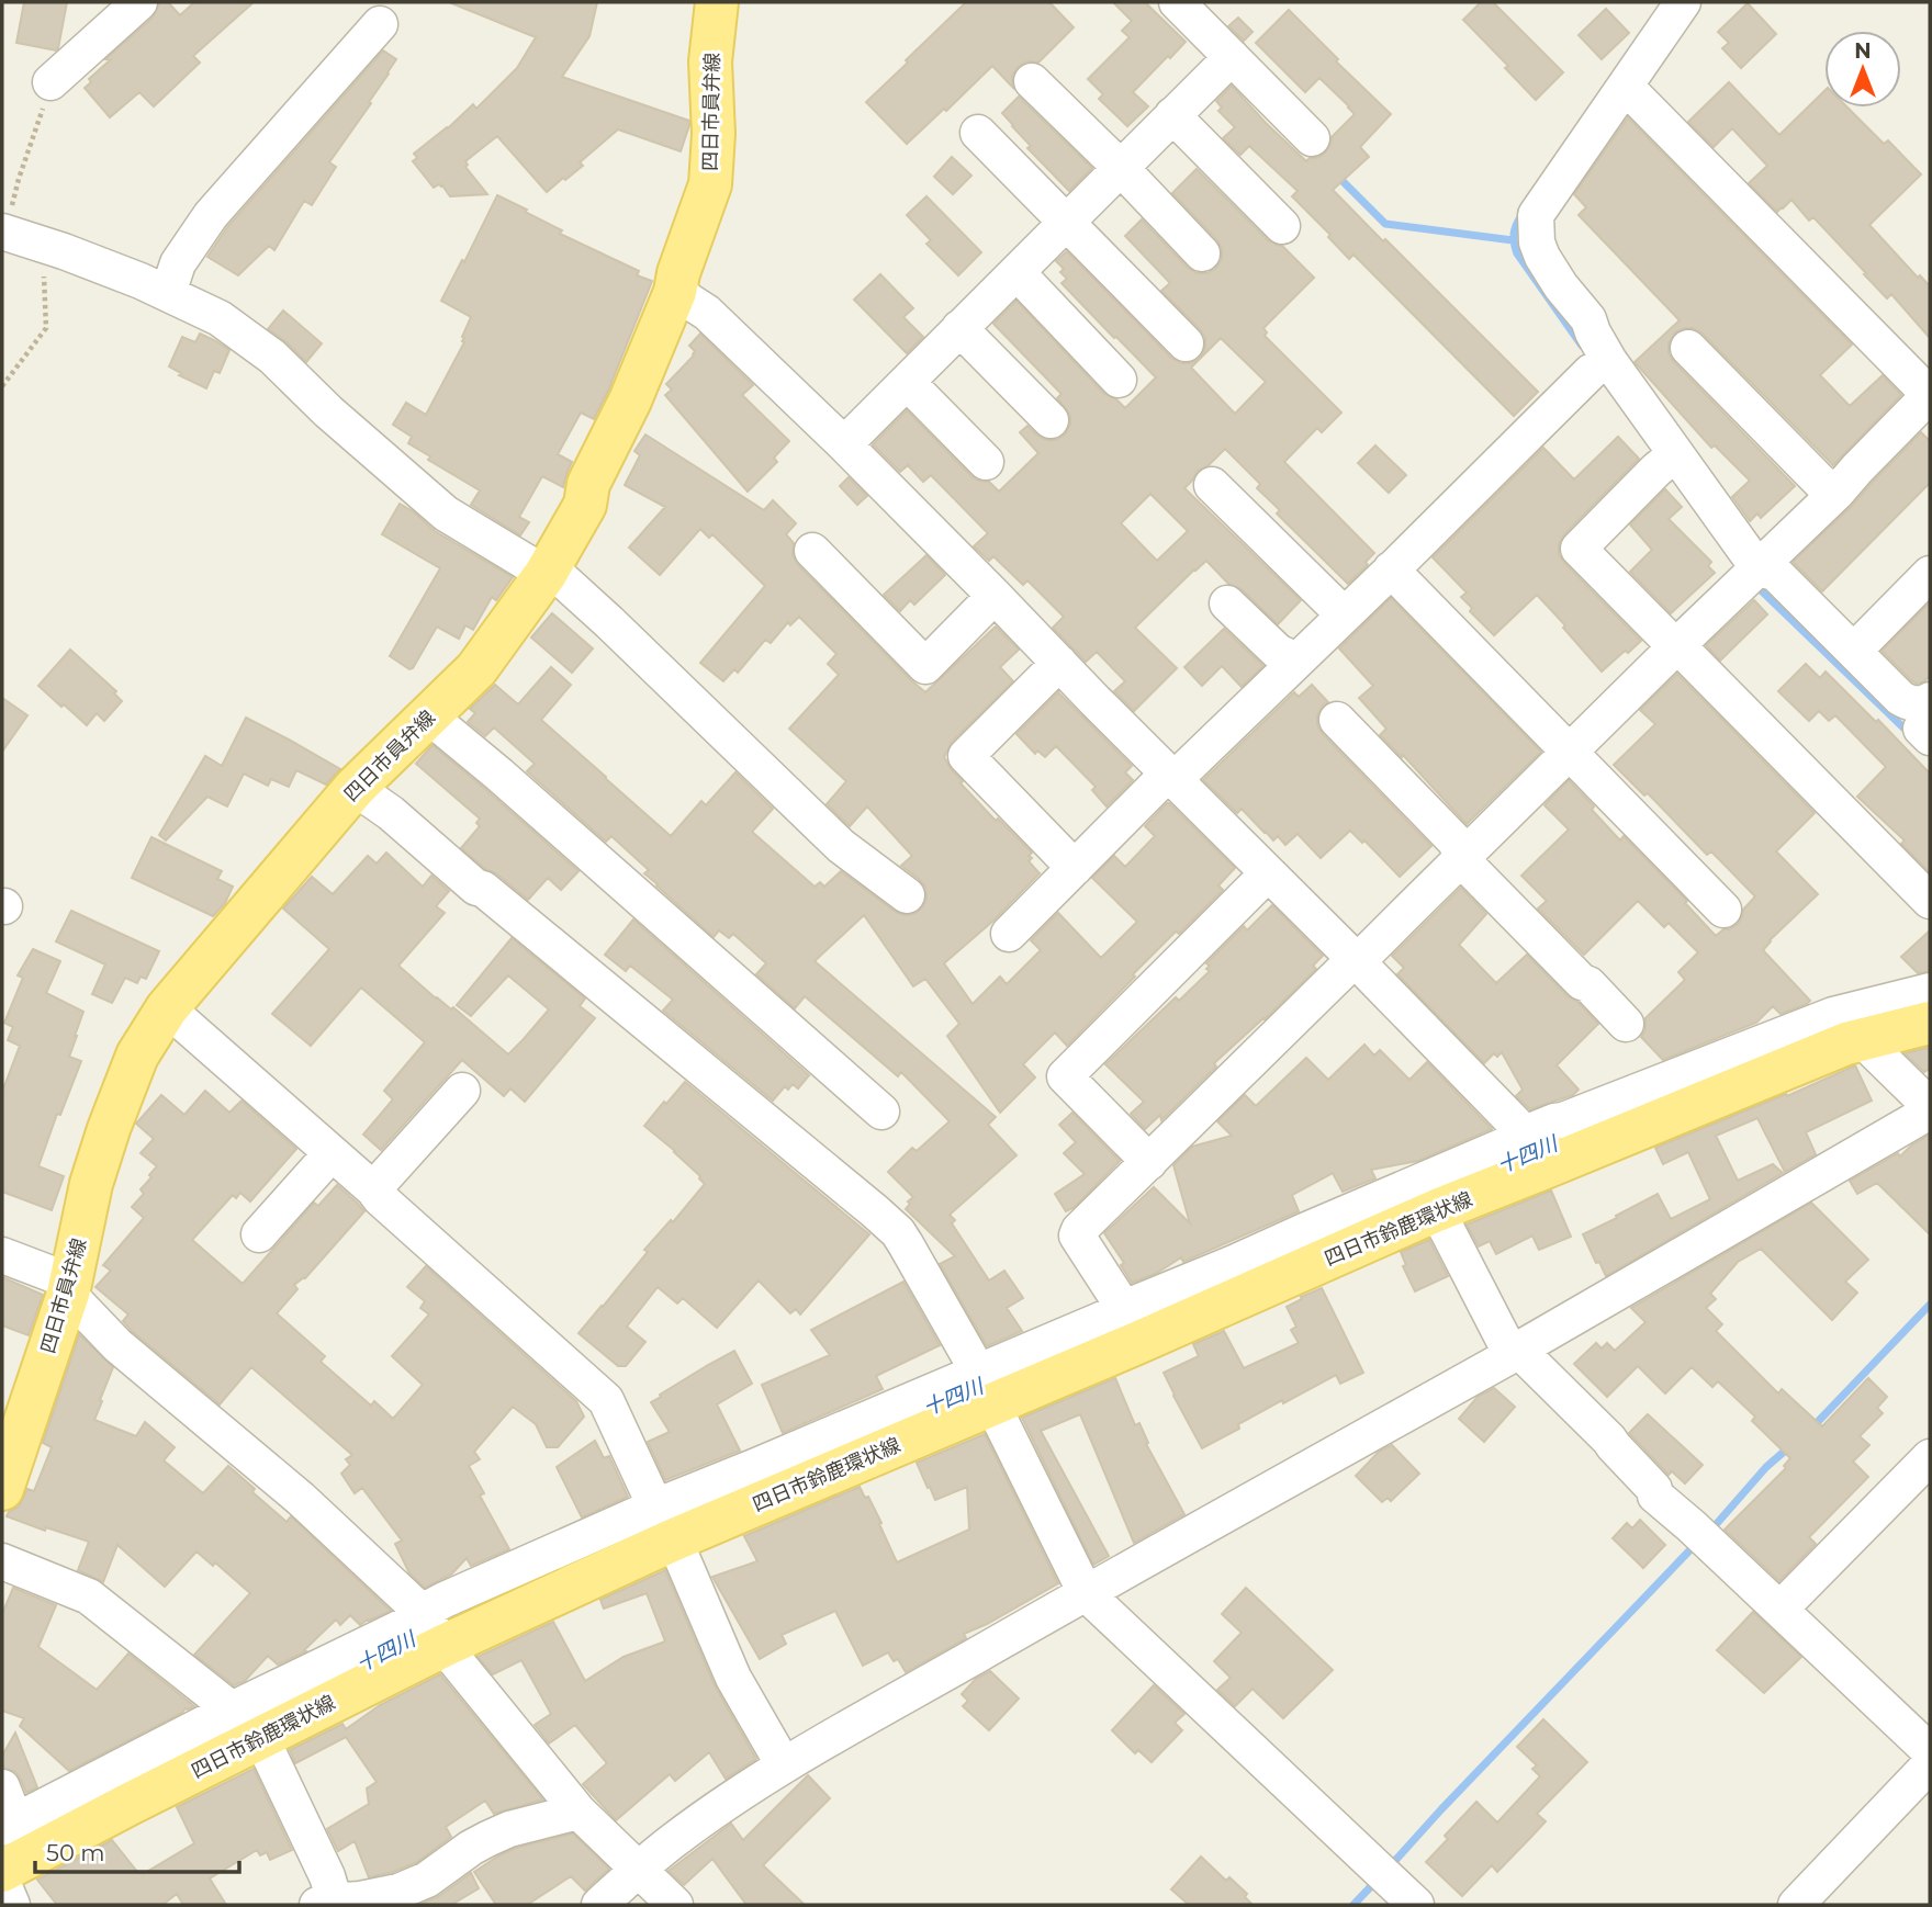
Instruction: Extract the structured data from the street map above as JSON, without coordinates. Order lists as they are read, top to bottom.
{
  "streets": {
    "main road": ["四日市員弁線", "四日市鈴鹿環状線"]
  },
  "water": ["十四川"],
  "scale_bar": "50 m",
  "north": "top"
}
